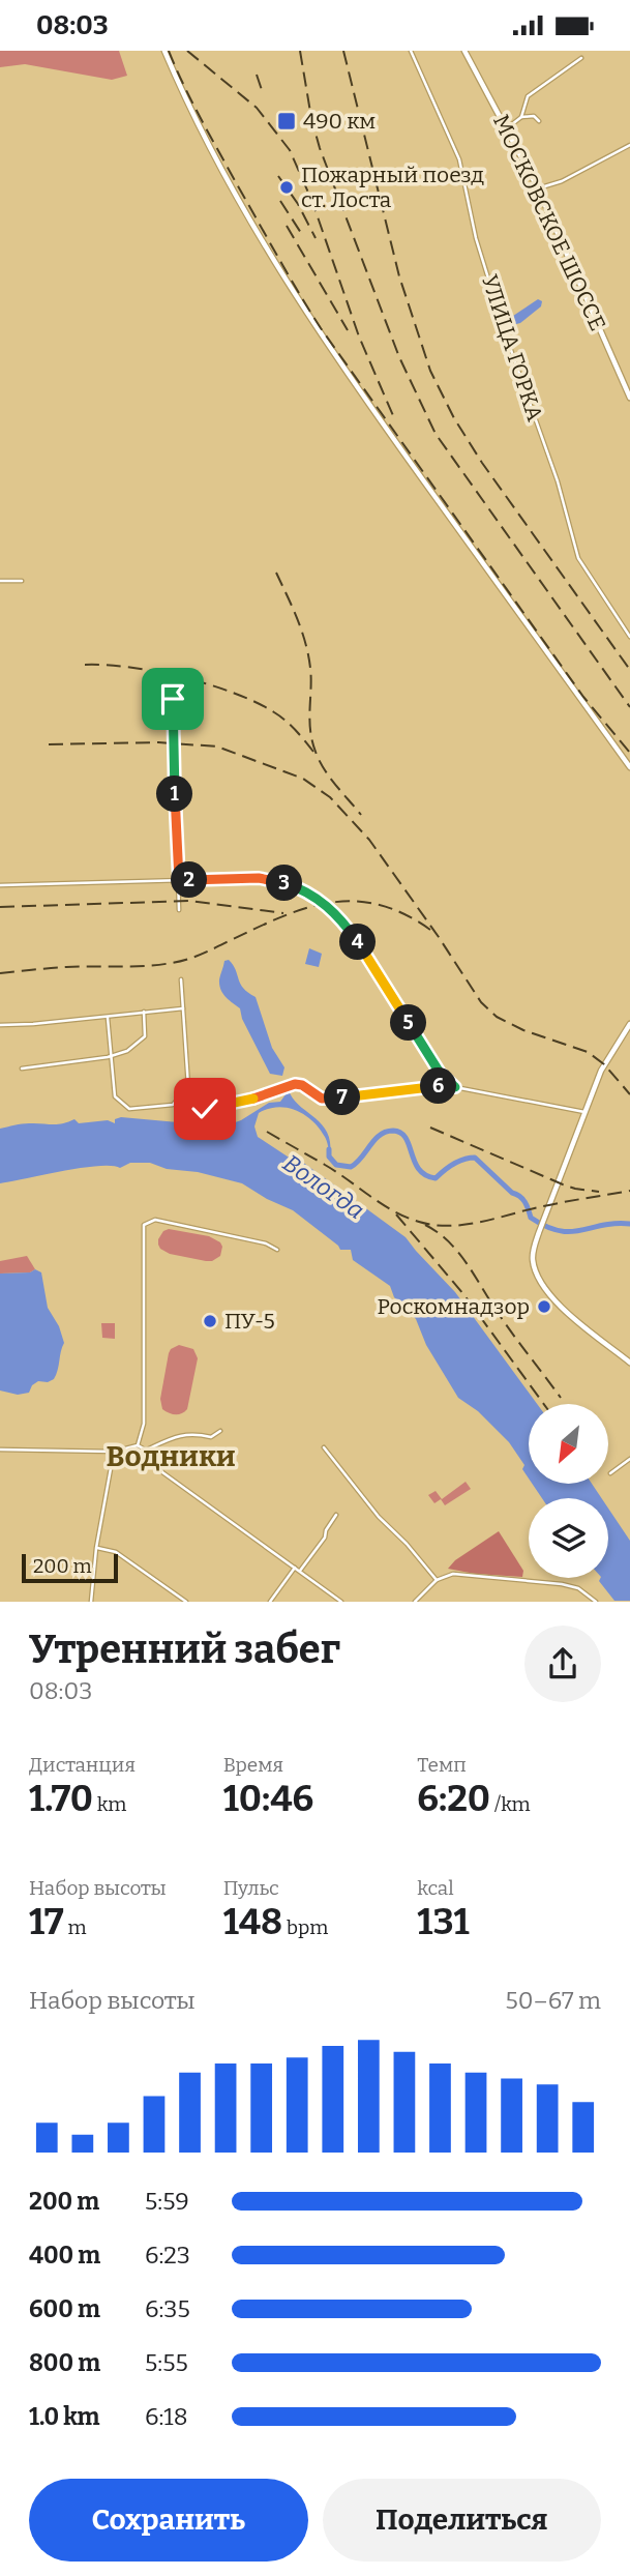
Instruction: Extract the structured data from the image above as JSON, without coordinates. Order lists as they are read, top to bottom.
{
  "streets": {
    "street": ["МОСКОВСКОЕ ШОССЕ", "УЛИЦА ГОРКА"]
  },
  "districts": ["Водники"],
  "water": ["Вологда"],
  "places": {
    "transit": ["490 км"],
    "other": ["Пожарный поезд ст. Лоста", "Роскомнадзор", "ПУ-5"]
  },
  "scale_bar": "200 m",
  "north": "bottom left",
  "page": {
    "status": "08:03",
    "pins": [
      "1",
      "2",
      "3",
      "4",
      "5",
      "6",
      "7"
    ],
    "scale": "200 m",
    "heading": ["Утренний забег", "08:03"],
    "stats": [
      ["Дистанция", "1.70 km"],
      ["Время", "10:46"],
      ["Темп", "6:20 /km"],
      ["Набор высоты", "17 m"],
      ["Пульс", "148 bpm"],
      ["kcal", "131"]
    ],
    "chart": ["Набор высоты", "50–67 m"],
    "list": [
      {
        "name": "200 m",
        "note": "5:59"
      },
      {
        "name": "400 m",
        "note": "6:23"
      },
      {
        "name": "600 m",
        "note": "6:35"
      },
      {
        "name": "800 m",
        "note": "5:55"
      },
      {
        "name": "1.0 km",
        "note": "6:18"
      }
    ],
    "buttons": ["Сохранить", "Поделиться"]
  }
}
